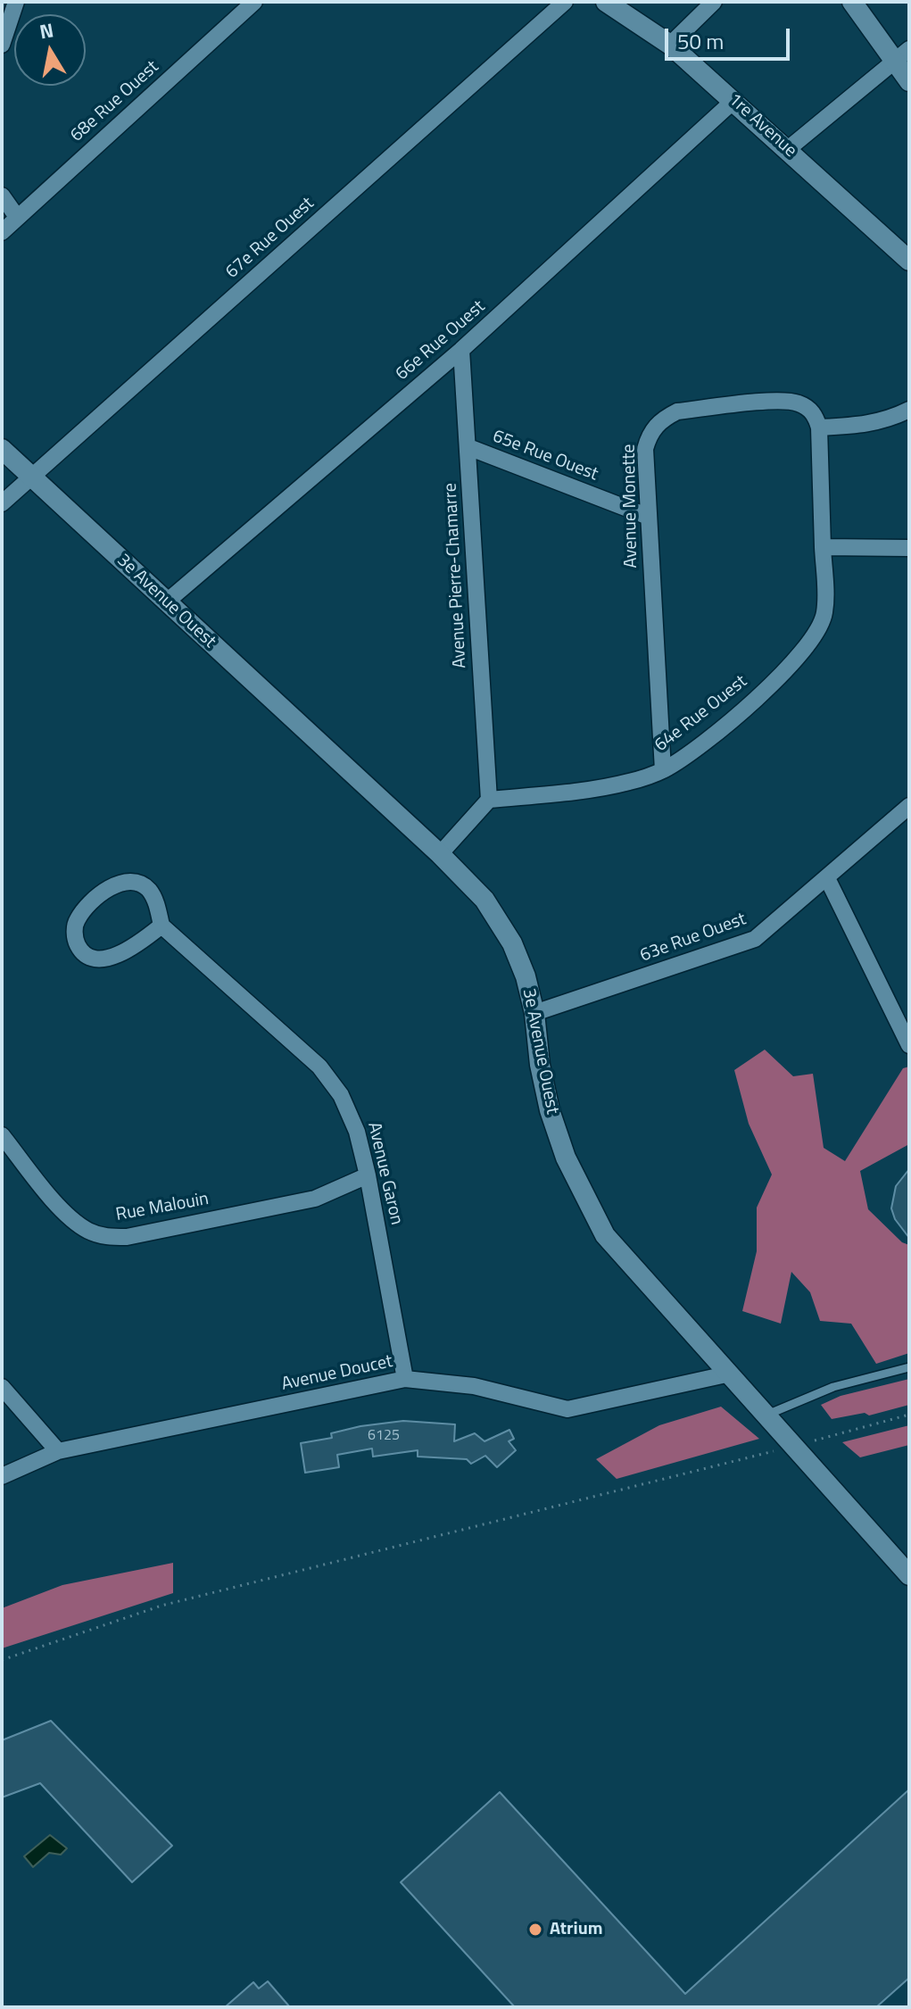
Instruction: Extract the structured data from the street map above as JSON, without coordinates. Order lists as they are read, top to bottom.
{
  "streets": {
    "street": [
      "68e Rue Ouest",
      "1re Avenue",
      "67e Rue Ouest",
      "66e Rue Ouest",
      "65e Rue Ouest",
      "Avenue Monette",
      "Avenue Pierre-Chamarre",
      "3e Avenue Ouest",
      "64e Rue Ouest",
      "63e Rue Ouest",
      "Avenue Garon",
      "Rue Malouin",
      "Avenue Doucet"
    ]
  },
  "crossings": [
    ["1re Avenue", "66e Rue Ouest"],
    ["67e Rue Ouest", "3e Avenue Ouest"],
    ["66e Rue Ouest", "Avenue Pierre-Chamarre"],
    ["66e Rue Ouest", "3e Avenue Ouest"],
    ["65e Rue Ouest", "Avenue Monette"],
    ["65e Rue Ouest", "Avenue Pierre-Chamarre"],
    ["Avenue Monette", "64e Rue Ouest"],
    ["Avenue Pierre-Chamarre", "64e Rue Ouest"],
    ["3e Avenue Ouest", "63e Rue Ouest"],
    ["3e Avenue Ouest", "Avenue Doucet"],
    ["Avenue Garon", "Rue Malouin"],
    ["Avenue Garon", "Avenue Doucet"]
  ],
  "places": ["Atrium"],
  "house_numbers": ["6125"],
  "scale_bar": "50 m",
  "north": "top"
}
